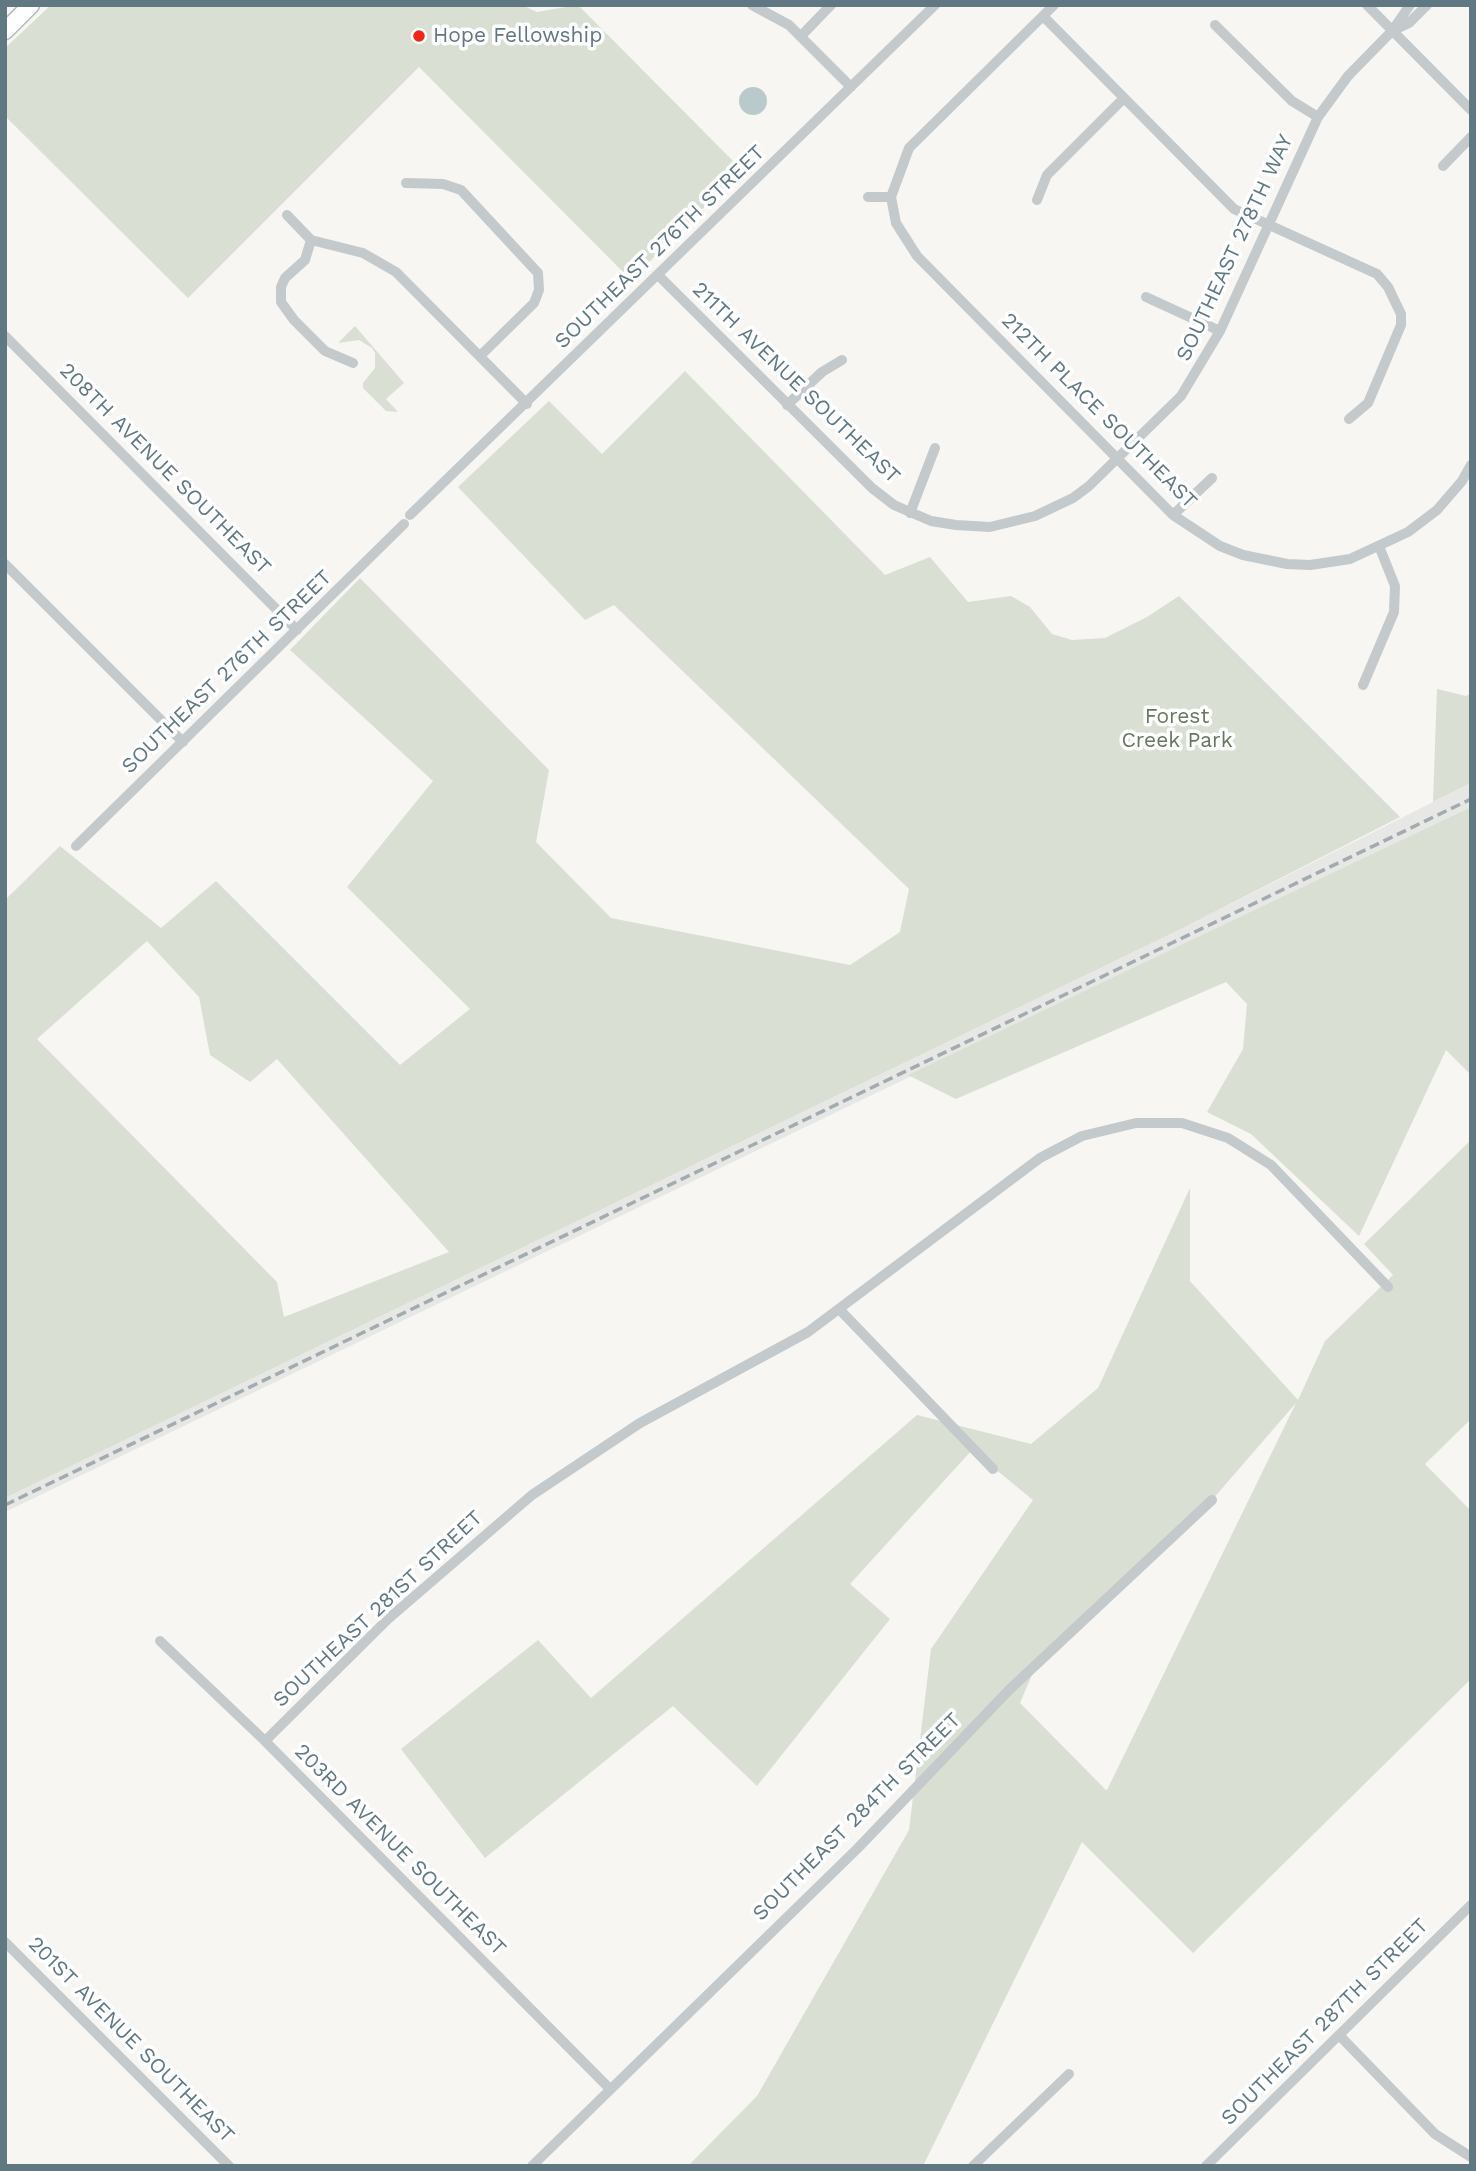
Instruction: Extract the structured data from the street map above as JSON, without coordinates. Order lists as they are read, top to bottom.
{
  "streets": {
    "street": [
      "SOUTHEAST 276TH STREET",
      "SOUTHEAST 278TH WAY",
      "211TH AVENUE SOUTHEAST",
      "212TH PLACE SOUTHEAST",
      "208TH AVENUE SOUTHEAST",
      "SOUTHEAST 281ST STREET",
      "SOUTHEAST 284TH STREET",
      "203RD AVENUE SOUTHEAST",
      "SOUTHEAST 287TH STREET",
      "201ST AVENUE SOUTHEAST"
    ]
  },
  "crossings": [
    ["SOUTHEAST 276TH STREET", "211TH AVENUE SOUTHEAST"],
    ["SOUTHEAST 276TH STREET", "208TH AVENUE SOUTHEAST"],
    ["SOUTHEAST 278TH WAY", "211TH AVENUE SOUTHEAST"],
    ["SOUTHEAST 278TH WAY", "212TH PLACE SOUTHEAST"],
    ["SOUTHEAST 281ST STREET", "203RD AVENUE SOUTHEAST"],
    ["SOUTHEAST 284TH STREET", "203RD AVENUE SOUTHEAST"]
  ],
  "parks": ["Forest Creek Park"],
  "places": ["Hope Fellowship"]
}
